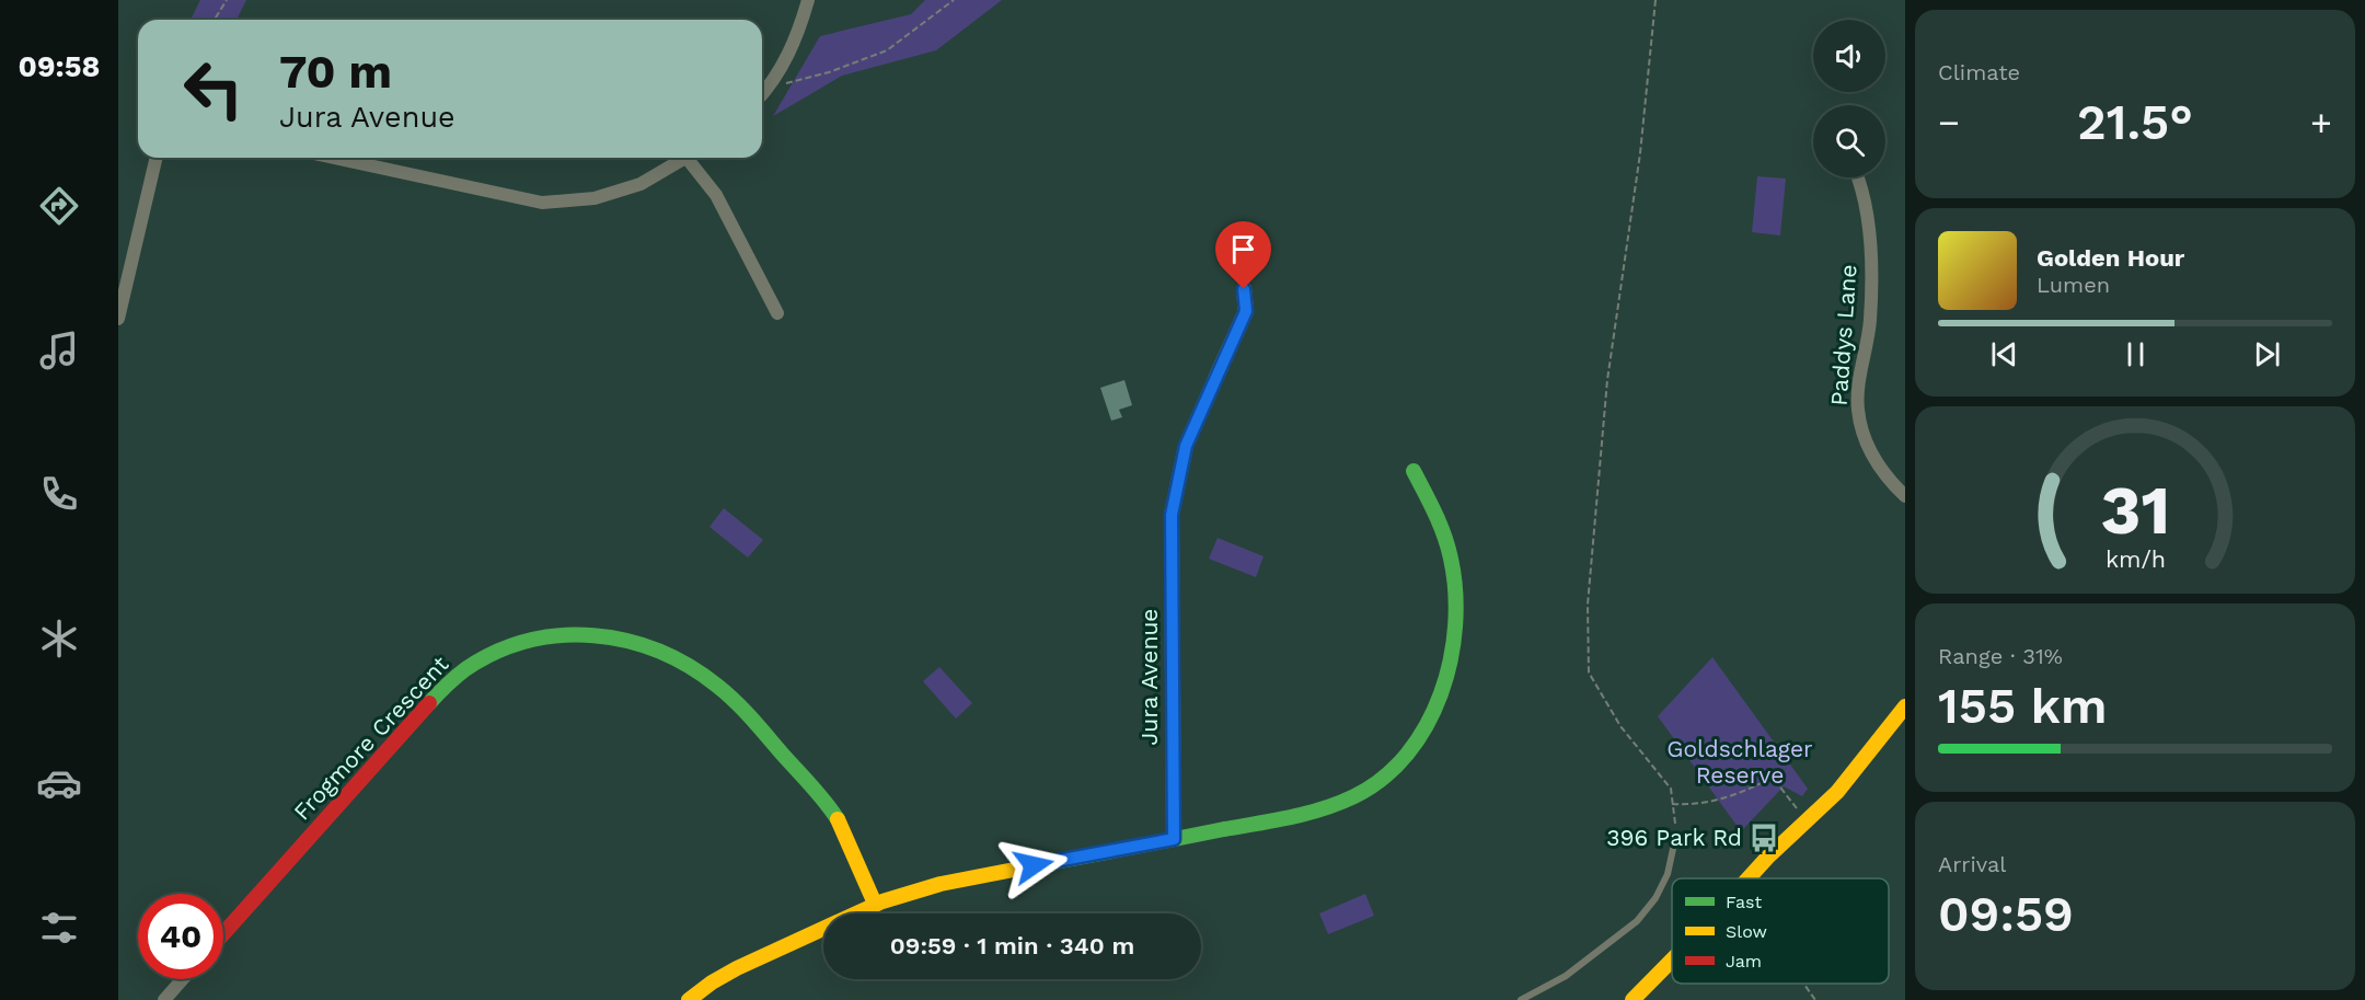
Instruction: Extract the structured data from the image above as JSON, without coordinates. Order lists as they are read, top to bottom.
{
  "streets": {
    "street": ["Paddys Lane", "Jura Avenue", "Frogmore Crescent"]
  },
  "parks": ["Goldschlager Reserve"],
  "places": {
    "bus stop": ["396 Park Rd"]
  },
  "legend": ["Fast", "Slow", "Jam"],
  "page": {
    "tabs": "09:58",
    "tile": [
      "Climate",
      ["Range · 31%", "155 km"],
      ["Arrival", "09:59"]
    ],
    "turn": ["70 m", "Jura Avenue"],
    "heat": ["−", "21.5°", "+"],
    "song": ["Golden Hour", "Lumen"],
    "limit": "40",
    "trip": "09:59 · 1 min · 340 m",
    "gauge": ["31", "km/h"]
  }
}
